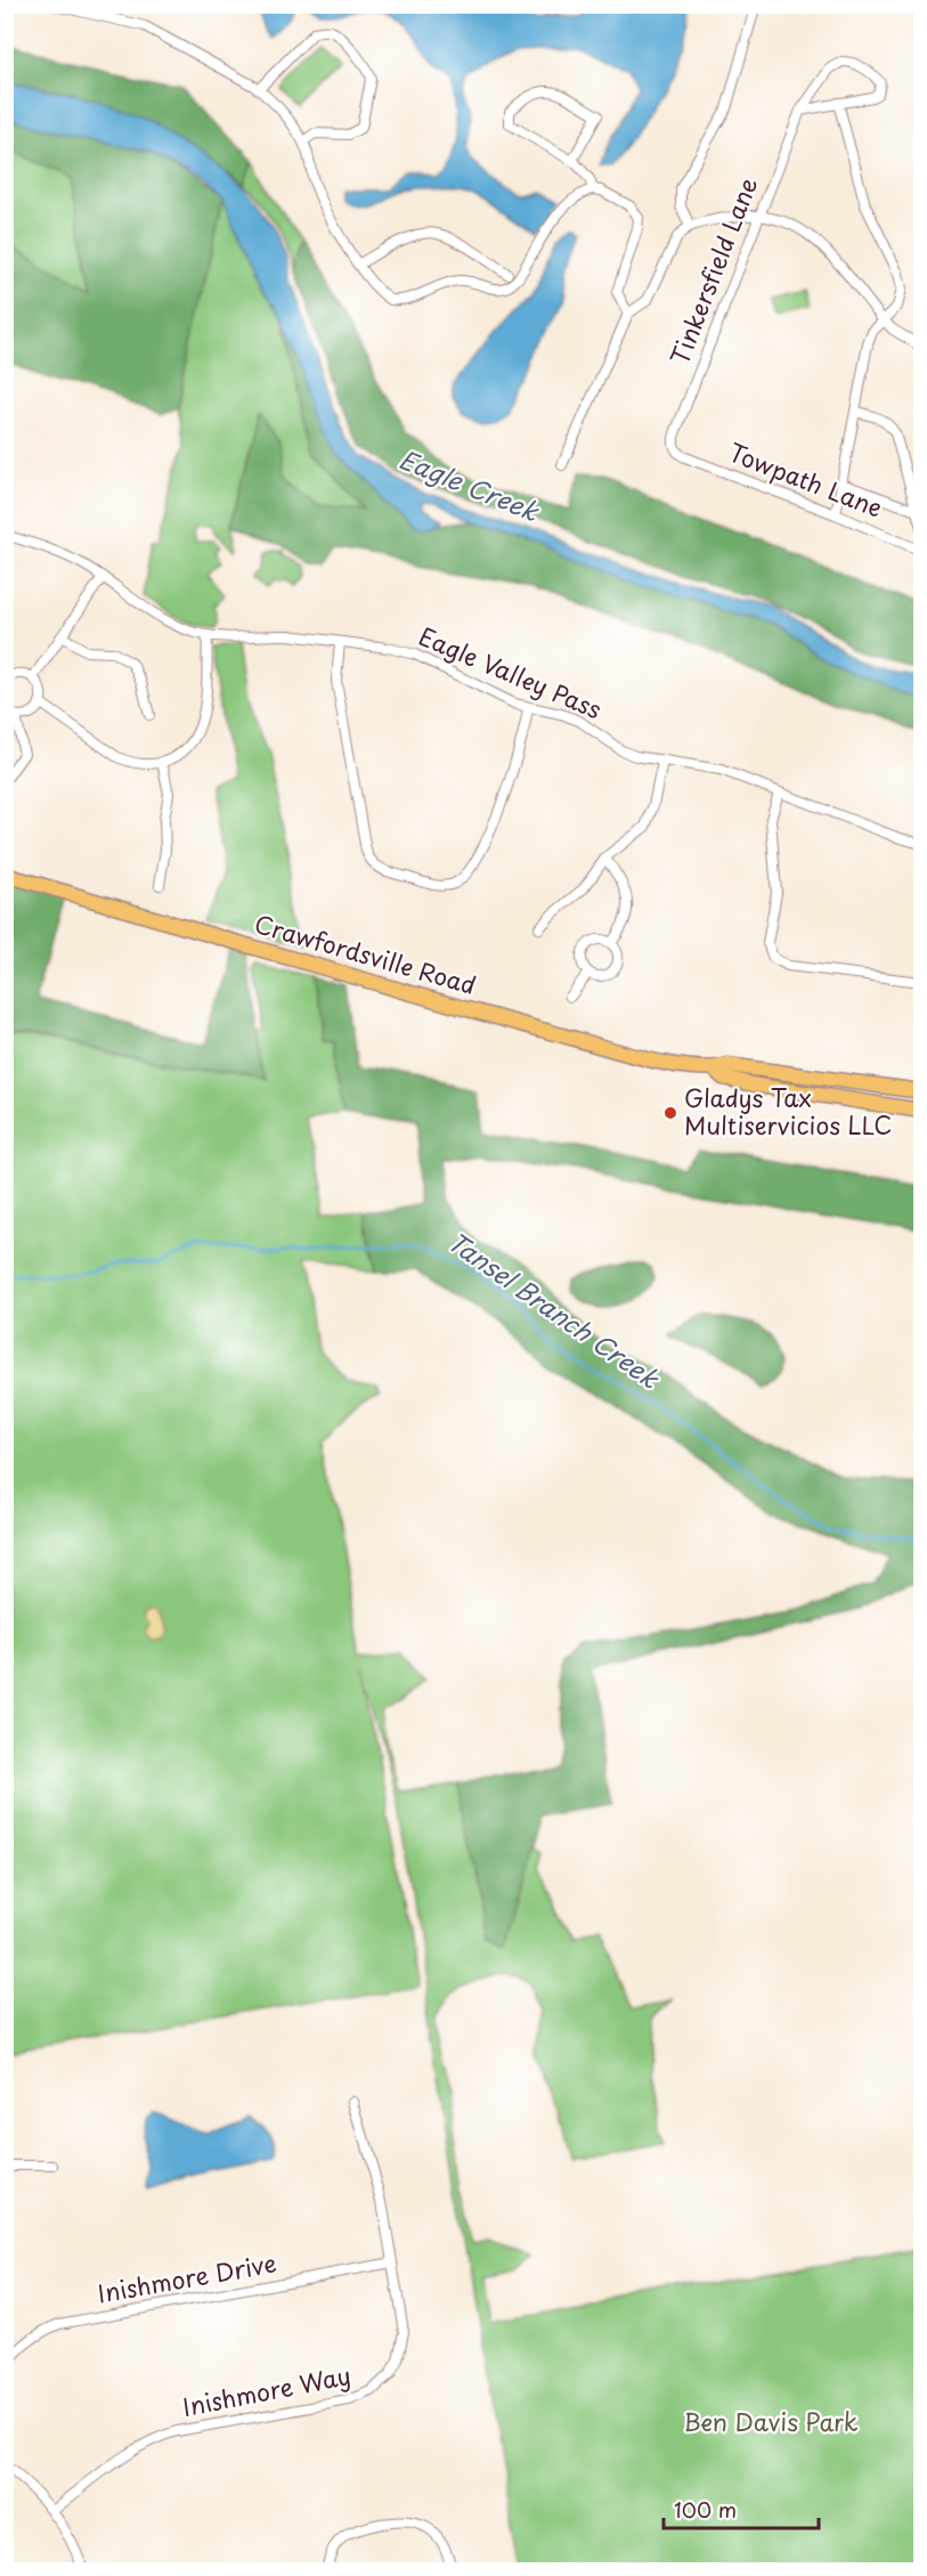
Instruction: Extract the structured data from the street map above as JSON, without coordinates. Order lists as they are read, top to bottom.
{
  "streets": {
    "main road": ["Crawfordsville Road"],
    "street": [
      "Tinkersfield Lane",
      "Towpath Lane",
      "Eagle Valley Pass",
      "Inishmore Drive",
      "Inishmore Way"
    ]
  },
  "crossings": [
    ["Tinkersfield Lane", "Towpath Lane"],
    ["Inishmore Drive", "Inishmore Way"]
  ],
  "water": ["Eagle Creek", "Tansel Branch Creek"],
  "parks": ["Ben Davis Park"],
  "places": ["Gladys Tax Multiservicios LLC"],
  "scale_bar": "100 m"
}
